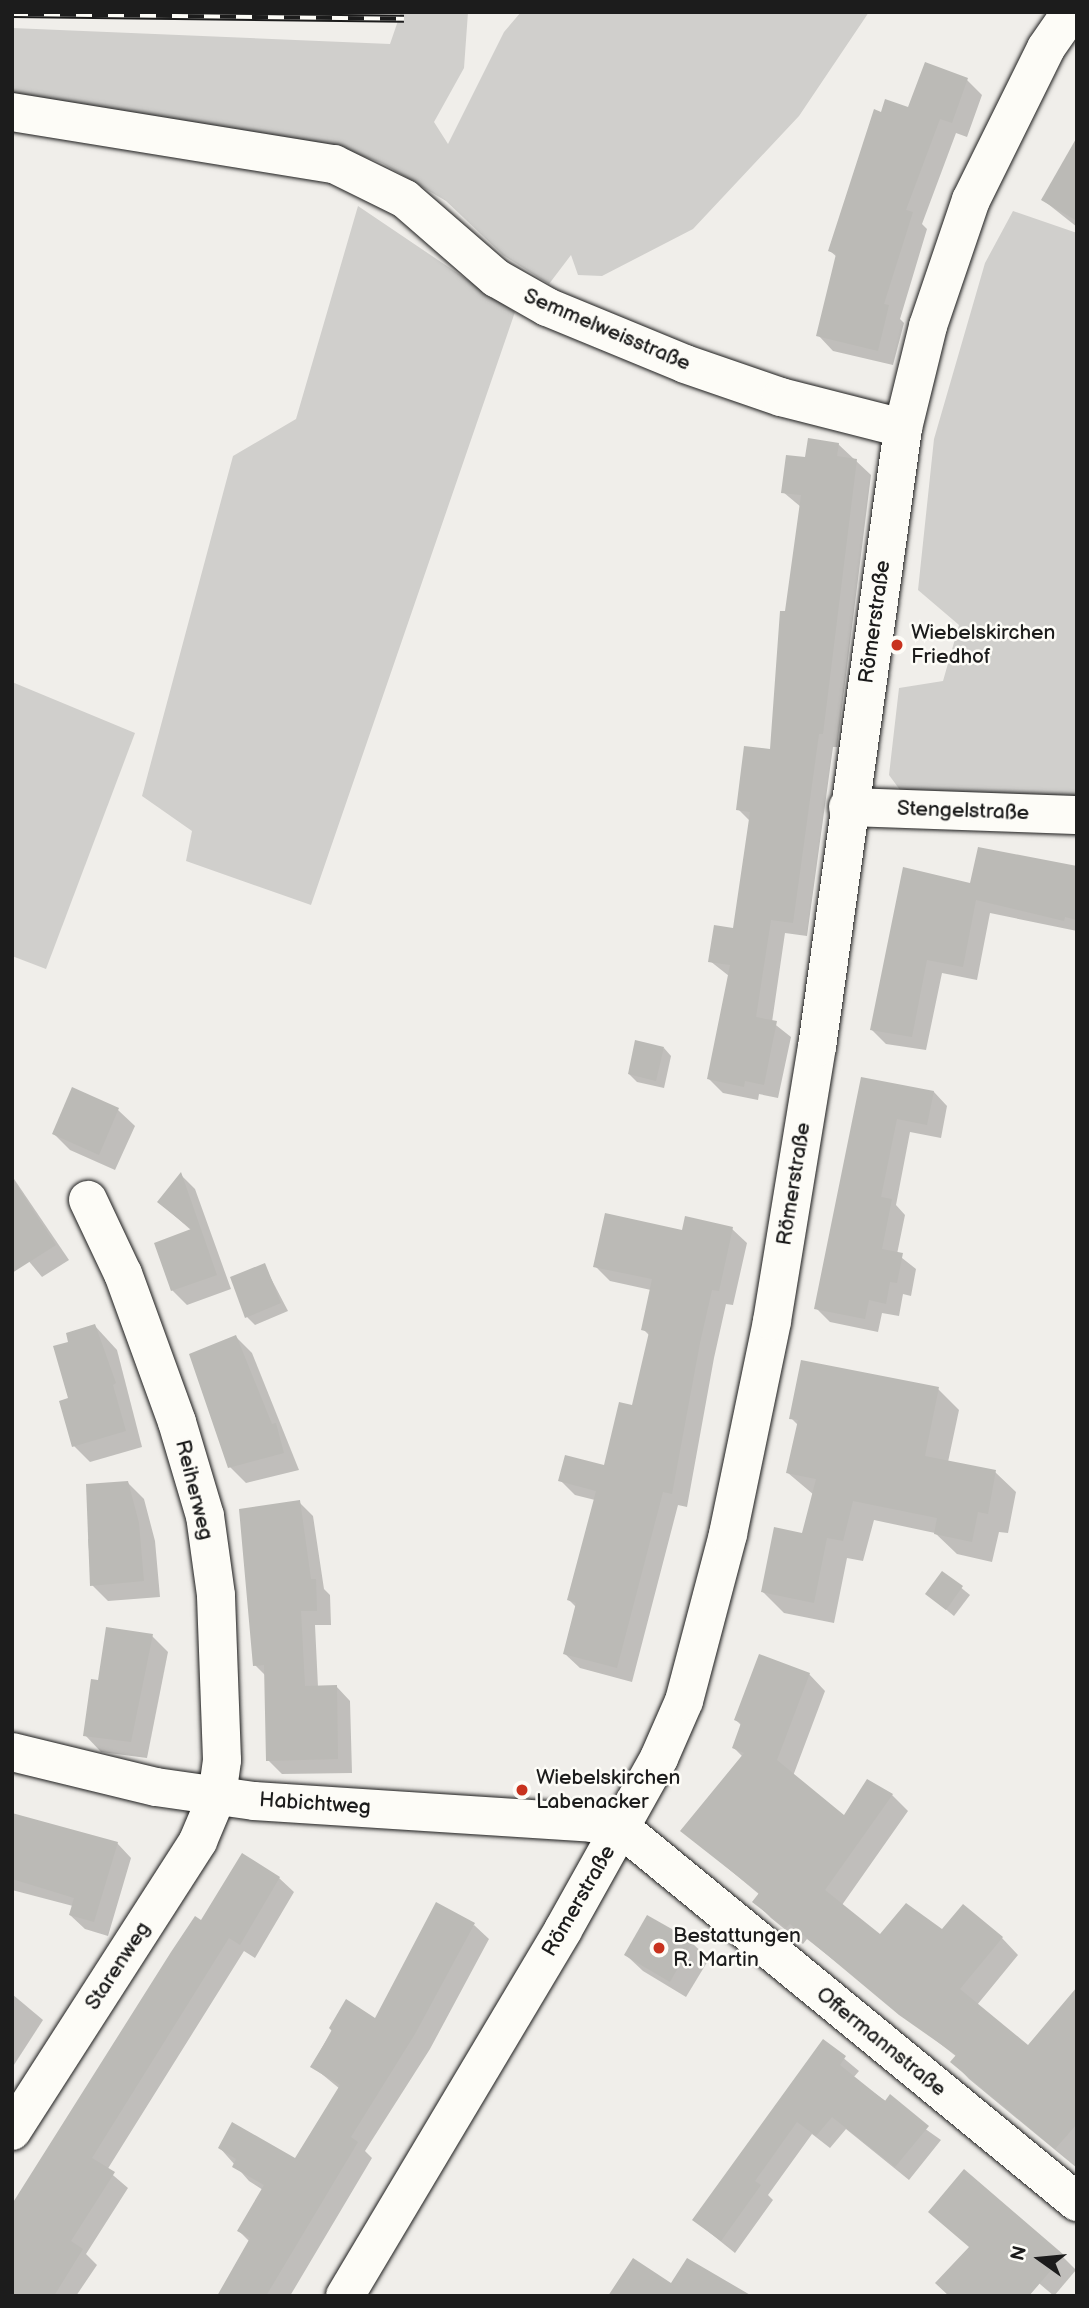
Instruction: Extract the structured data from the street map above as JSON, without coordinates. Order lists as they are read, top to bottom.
{
  "streets": {
    "street": [
      "Semmelweisstraße",
      "Römerstraße",
      "Stengelstraße",
      "Reiherweg",
      "Habichtweg",
      "Starenweg",
      "Offermannstraße"
    ]
  },
  "crossings": [
    ["Semmelweisstraße", "Römerstraße"],
    ["Römerstraße", "Stengelstraße"],
    ["Römerstraße", "Habichtweg"],
    ["Römerstraße", "Offermannstraße"],
    ["Reiherweg", "Habichtweg"],
    ["Reiherweg", "Starenweg"],
    ["Habichtweg", "Starenweg"],
    ["Habichtweg", "Offermannstraße"]
  ],
  "places": ["Wiebelskirchen Friedhof", "Wiebelskirchen Labenacker", "Bestattungen R. Martin"],
  "north": "left"
}
